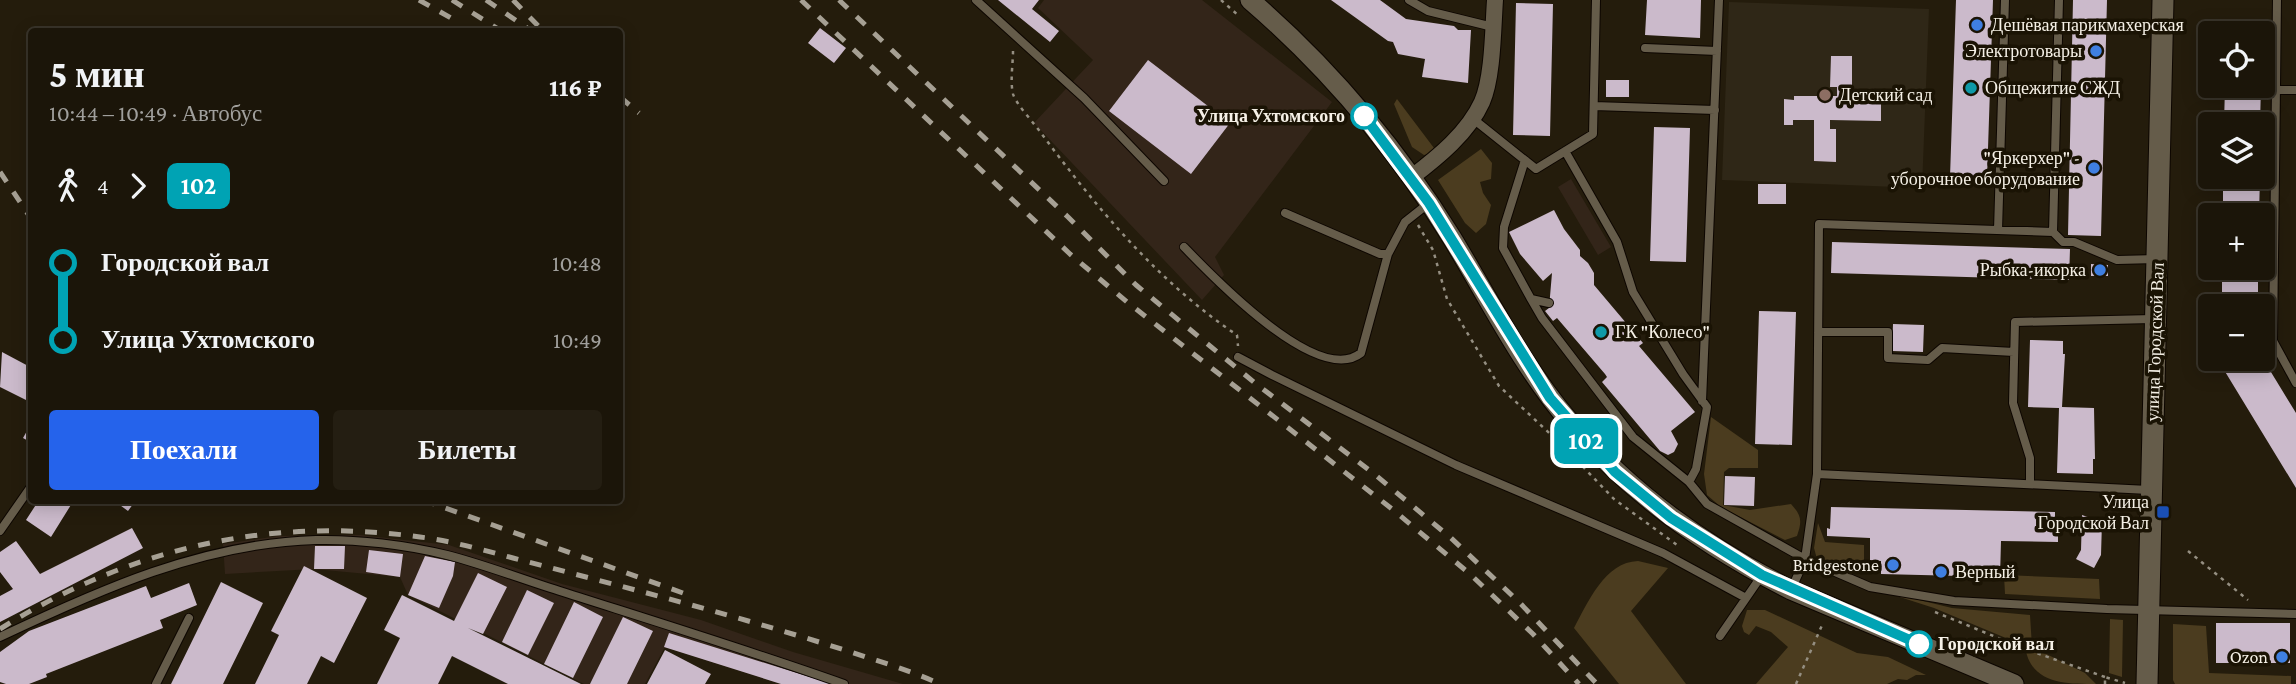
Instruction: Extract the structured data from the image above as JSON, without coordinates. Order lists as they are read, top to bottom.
{
  "streets": {
    "main road": ["улица Городской Вал"]
  },
  "places": {
    "other": [
      "Дешёвая парикмахерская",
      "Электротовары",
      "Общежитие СЖД",
      "Детский сад",
      "Улица Ухтомского",
      "\"Яркерхер\" - уборочное оборудование",
      "Рыбка-икорка",
      "ГК \"Колесо\"",
      "Bridgestone",
      "Верный",
      "Городской вал",
      "Ozon"
    ],
    "transit": ["Улица Городской Вал"]
  },
  "lines": ["bus line 102"],
  "page": {
    "on_map": "102",
    "map_buttons": ["+", "−"],
    "heading": ["5 мин", "10:44 – 10:49 · Автобус", "116 ₽"],
    "legs": ["4", "102"],
    "list": [
      {
        "name": "Городской вал",
        "value": "10:48"
      },
      {
        "name": "Улица Ухтомского",
        "value": "10:49"
      }
    ],
    "buttons": ["Поехали", "Билеты"]
  }
}
